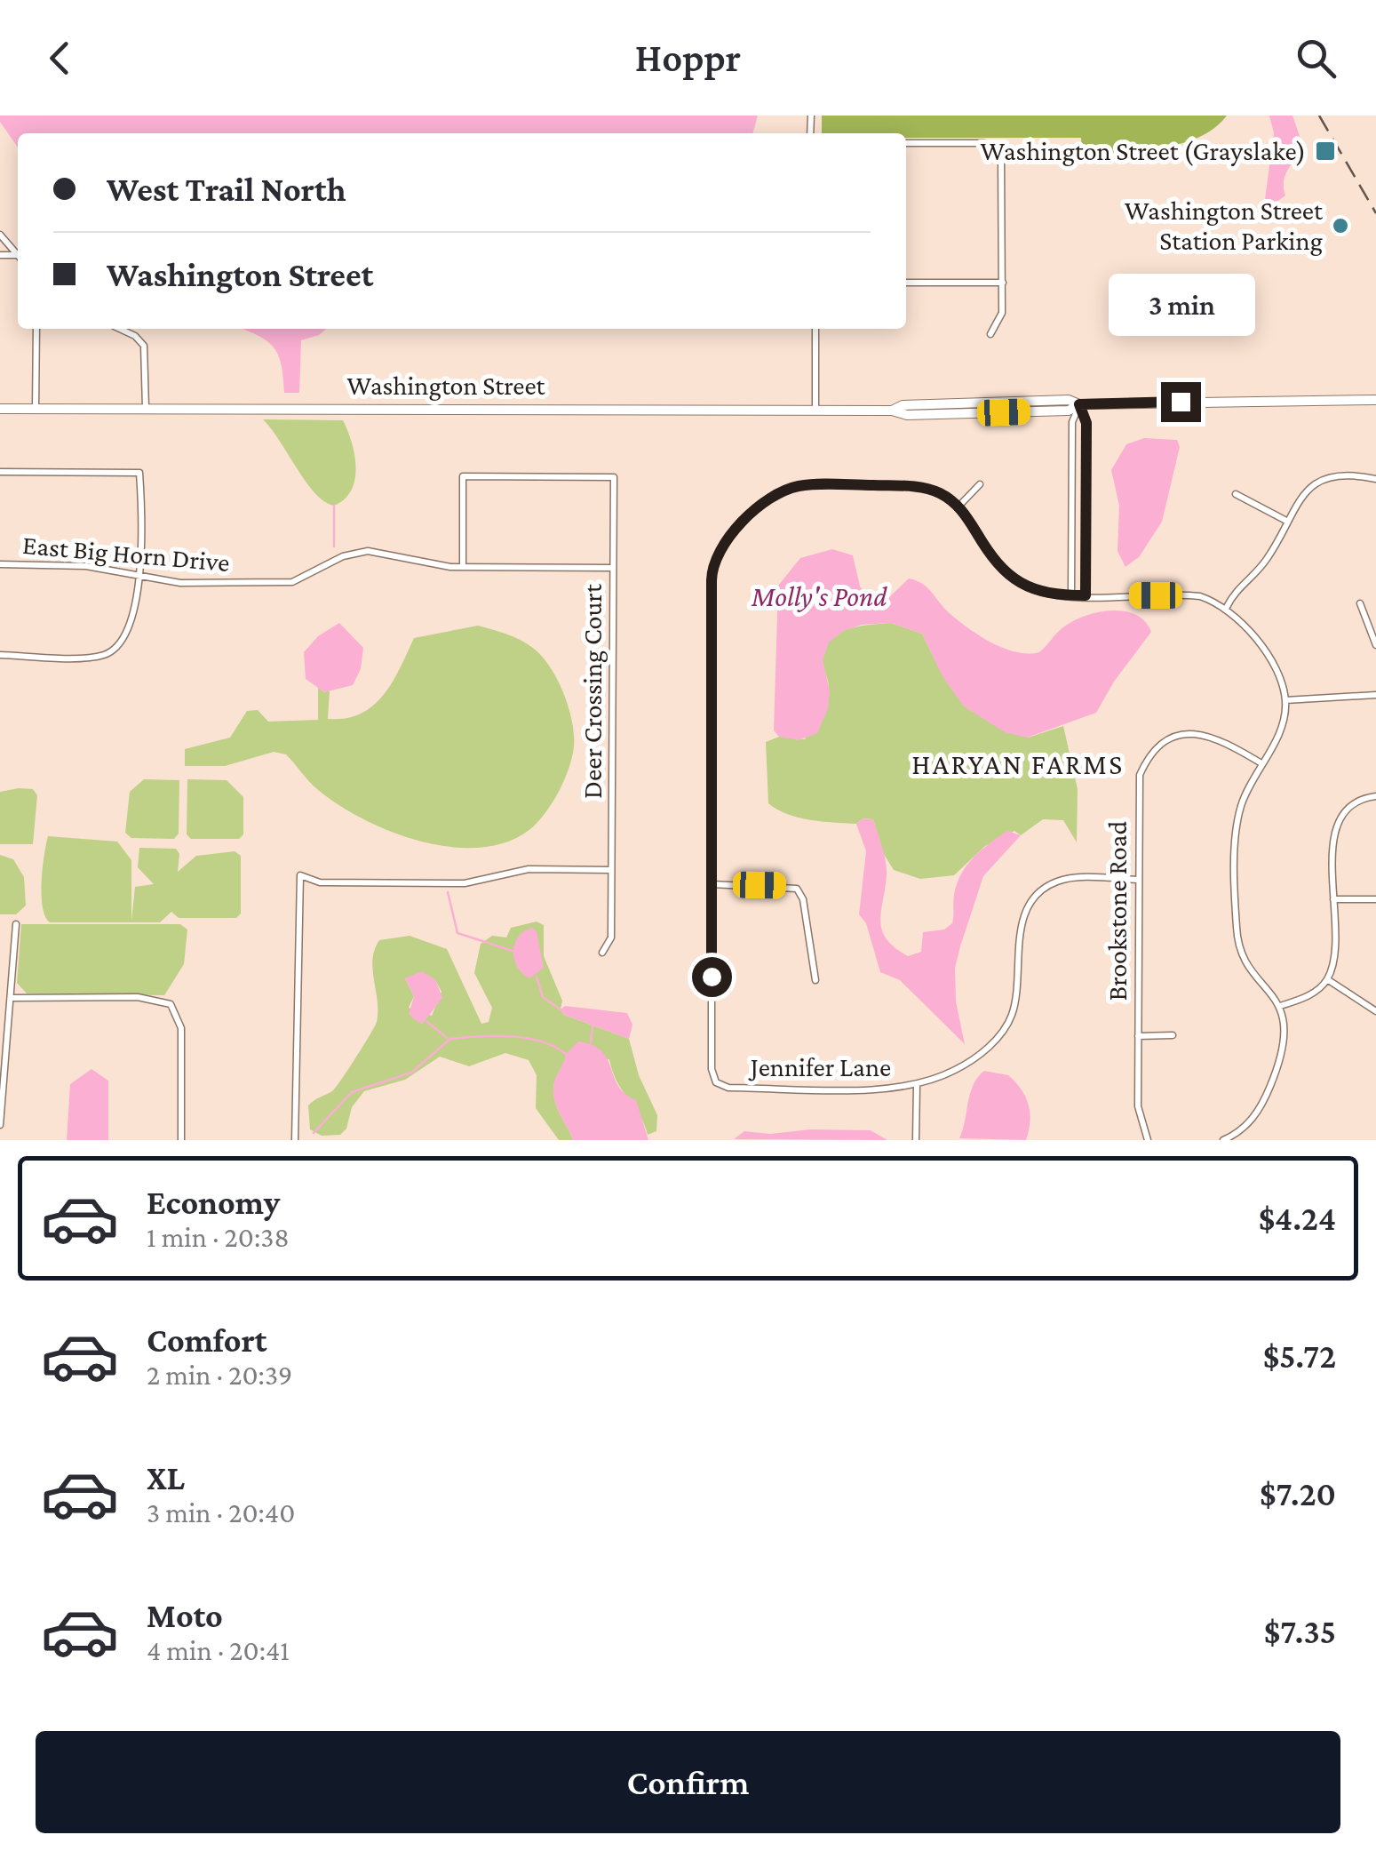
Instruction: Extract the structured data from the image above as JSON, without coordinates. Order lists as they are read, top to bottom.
{
  "streets": {
    "main road": ["Washington Street"],
    "street": [
      "East Big Horn Drive",
      "Deer Crossing Court",
      "Brookstone Road",
      "Jennifer Lane"
    ]
  },
  "crossings": [
    ["East Big Horn Drive", "Deer Crossing Court"],
    ["Brookstone Road", "Jennifer Lane"]
  ],
  "districts": ["HARYAN FARMS"],
  "water": ["Molly's Pond"],
  "places": {
    "transit": ["Washington Street (Grayslake)"],
    "other": ["Washington Street Station Parking"]
  },
  "page": {
    "header": "Hoppr",
    "banner": ["West Trail North", "Washington Street"],
    "bubble": "3 min",
    "list": [
      {
        "name": "Economy",
        "note": "1 min · 20:38",
        "value": "$4.24"
      },
      {
        "name": "Comfort",
        "note": "2 min · 20:39",
        "value": "$5.72"
      },
      {
        "name": "XL",
        "note": "3 min · 20:40",
        "value": "$7.20"
      },
      {
        "name": "Moto",
        "note": "4 min · 20:41",
        "value": "$7.35"
      }
    ],
    "buttons": "Confirm"
  }
}
